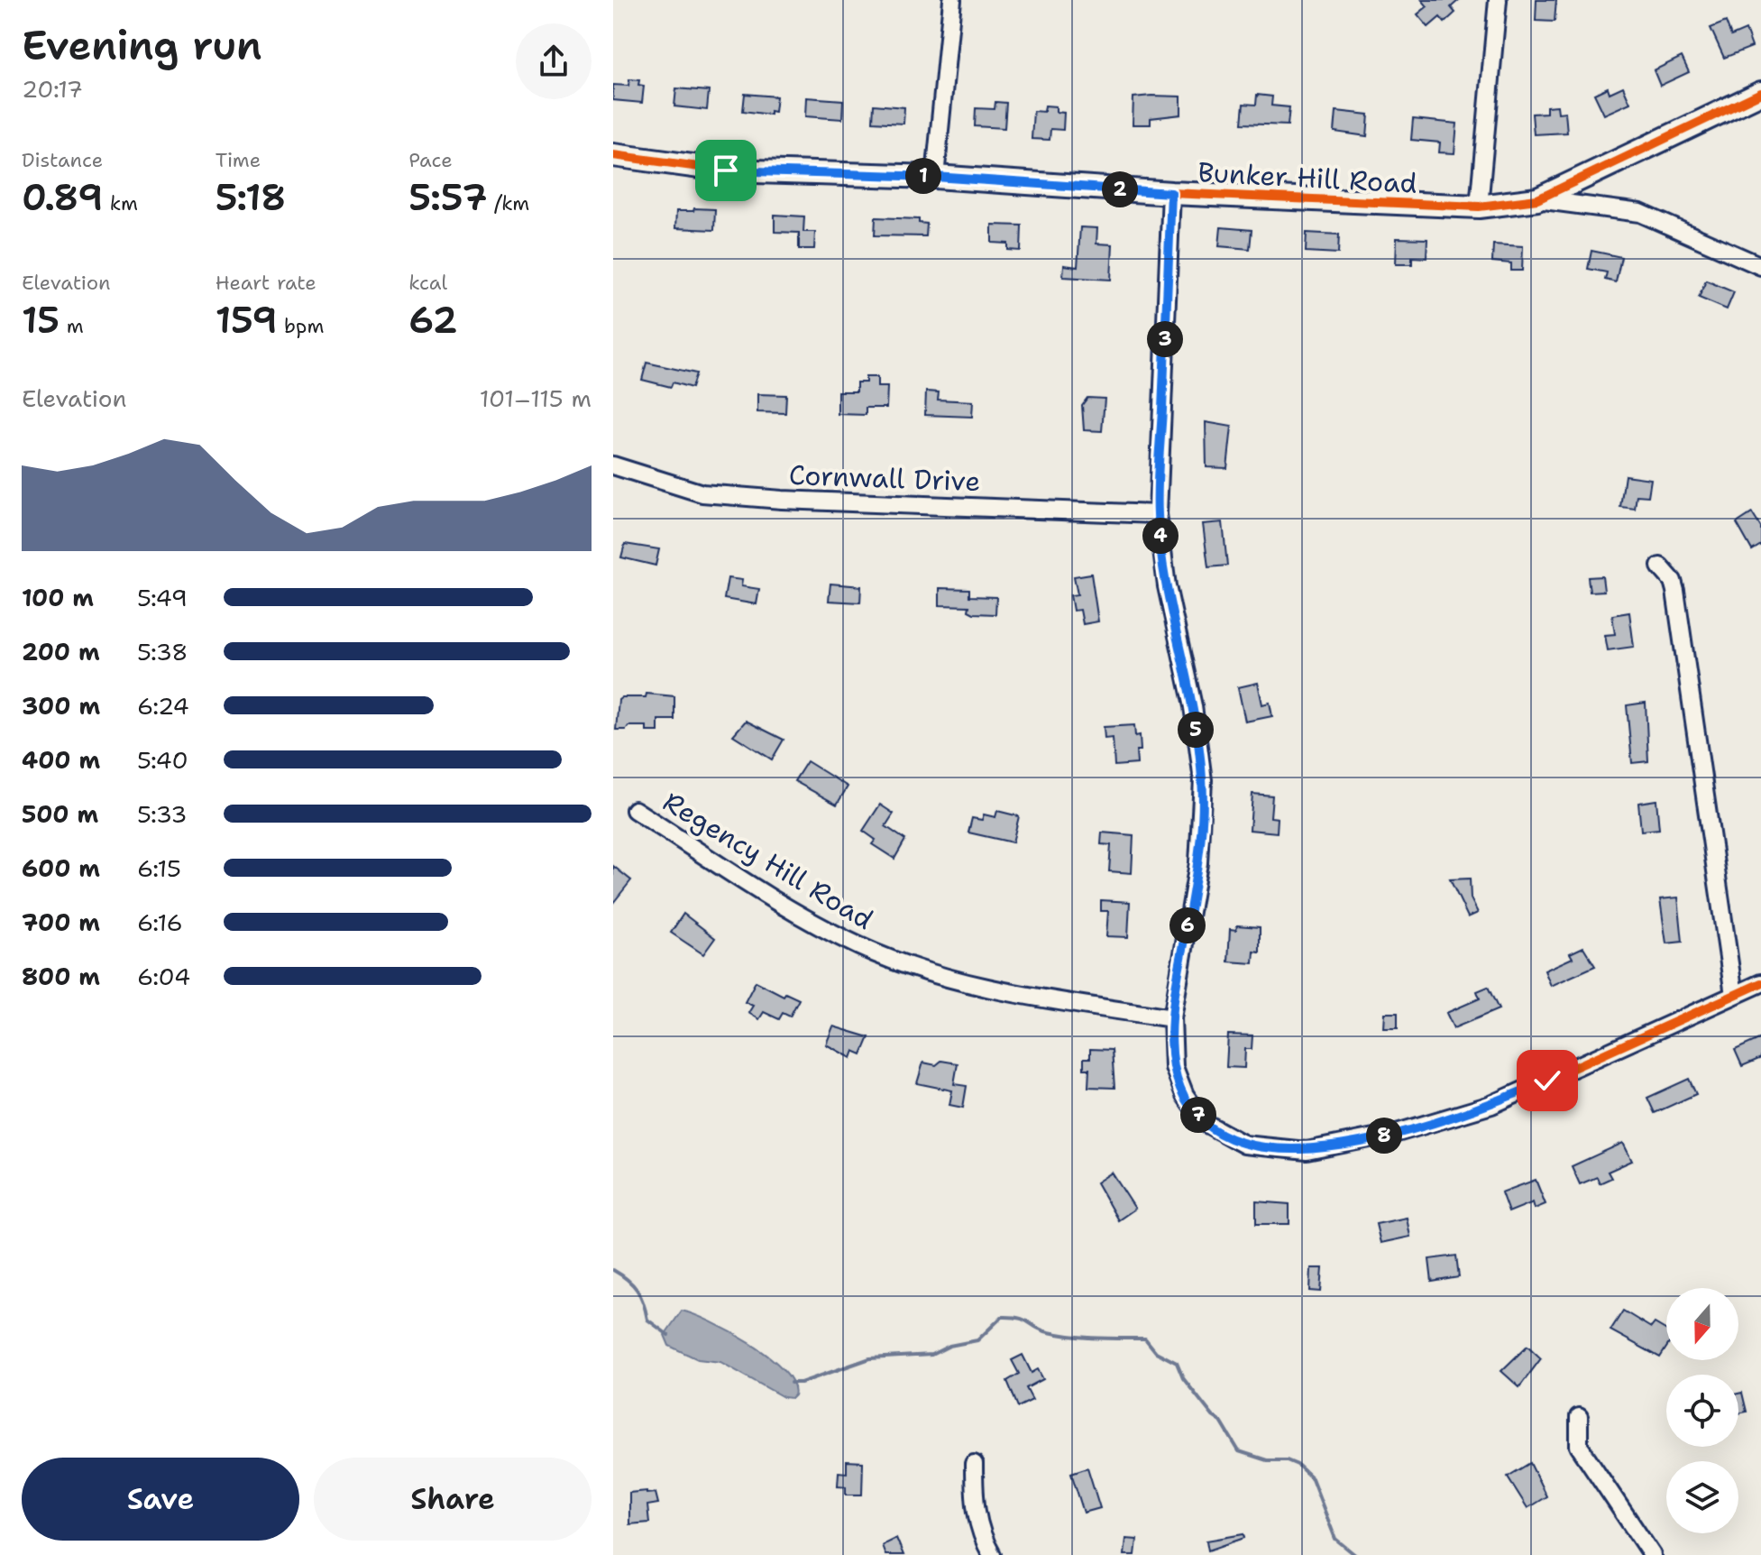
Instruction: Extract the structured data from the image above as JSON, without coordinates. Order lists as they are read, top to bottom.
{
  "streets": {
    "street": ["Bunker Hill Road", "Cornwall Drive", "Regency Hill Road"]
  },
  "north": "bottom",
  "page": {
    "heading": ["Evening run", "20:17"],
    "stats": [
      ["Distance", "0.89 km"],
      ["Time", "5:18"],
      ["Pace", "5:57 /km"],
      ["Elevation", "15 m"],
      ["Heart rate", "159 bpm"],
      ["kcal", "62"]
    ],
    "pins": [
      "1",
      "2",
      "3",
      "4",
      "5",
      "6",
      "7",
      "8"
    ],
    "chart": ["Elevation", "101–115 m"],
    "list": [
      {
        "name": "100 m",
        "note": "5:49"
      },
      {
        "name": "200 m",
        "note": "5:38"
      },
      {
        "name": "300 m",
        "note": "6:24"
      },
      {
        "name": "400 m",
        "note": "5:40"
      },
      {
        "name": "500 m",
        "note": "5:33"
      },
      {
        "name": "600 m",
        "note": "6:15"
      },
      {
        "name": "700 m",
        "note": "6:16"
      },
      {
        "name": "800 m",
        "note": "6:04"
      }
    ],
    "buttons": ["Save", "Share"]
  }
}
